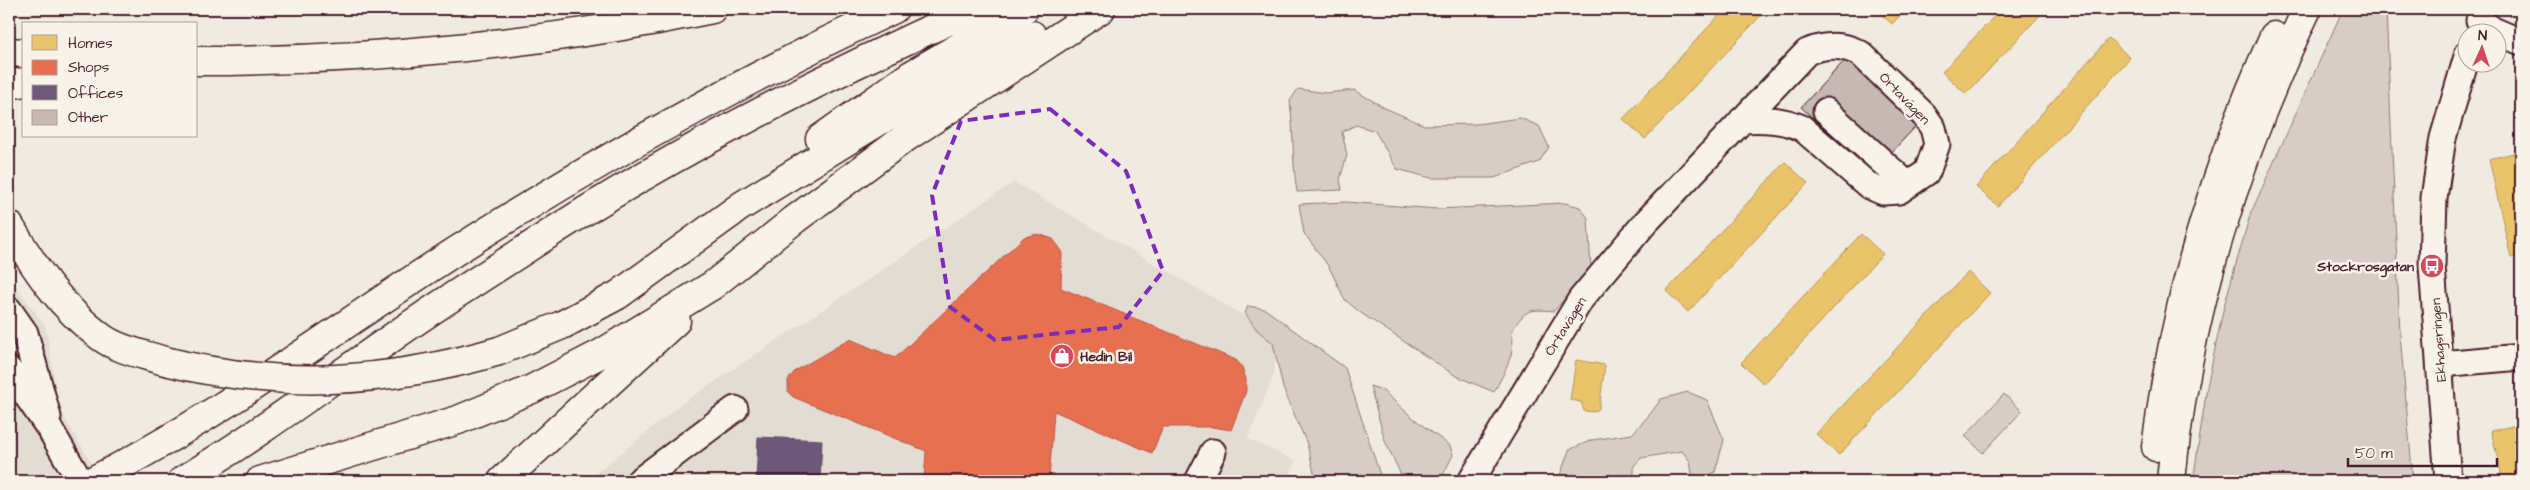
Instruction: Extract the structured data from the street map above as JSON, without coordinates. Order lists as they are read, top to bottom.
{
  "streets": {
    "street": ["Örtavägen", "Ekhagsringen"]
  },
  "places": {
    "bus stop": ["Stockrosgatan"],
    "shop": ["Hedin Bil"]
  },
  "legend": [
    "Homes",
    "Shops",
    "Offices",
    "Other"
  ],
  "scale_bar": "50 m",
  "north": "top"
}
